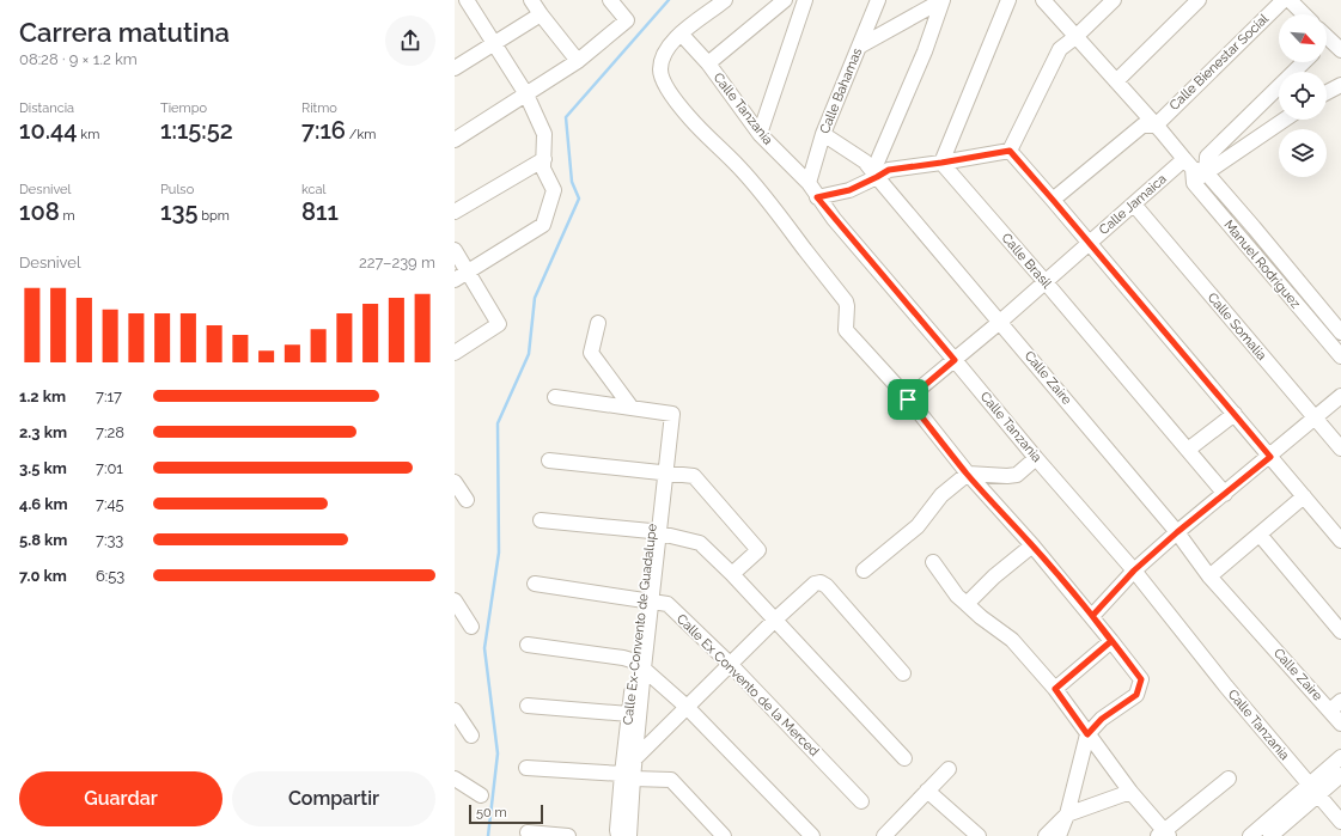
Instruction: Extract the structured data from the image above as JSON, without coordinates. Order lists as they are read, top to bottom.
{
  "streets": {
    "street": [
      "Calle Bienestar Social",
      "Calle Bahamas",
      "Calle Tanzania",
      "Calle Jamaica",
      "Calle Brasil",
      "Manuel Rodríguez",
      "Calle Somalia",
      "Calle Zaire",
      "Calle Ex-Convento de Guadalupe",
      "Calle Ex Convento de la Merced"
    ]
  },
  "crossings": [
    ["Calle Bienestar Social", "Manuel Rodríguez"],
    ["Calle Bahamas", "Calle Tanzania"],
    ["Calle Bahamas", "Calle Zaire"],
    ["Calle Tanzania", "Calle Jamaica"],
    ["Calle Jamaica", "Calle Brasil"],
    ["Calle Jamaica", "Manuel Rodríguez"],
    ["Calle Jamaica", "Calle Somalia"],
    ["Calle Jamaica", "Calle Zaire"],
    ["Calle Ex-Convento de Guadalupe", "Calle Ex Convento de la Merced"]
  ],
  "scale_bar": "50 m",
  "north": "bottom right",
  "page": {
    "heading": ["Carrera matutina", "08:28 · 9 × 1.2 km"],
    "stats": [
      ["Distancia", "10.44 km"],
      ["Tiempo", "1:15:52"],
      ["Ritmo", "7:16 /km"],
      ["Desnivel", "108 m"],
      ["Pulso", "135 bpm"],
      ["kcal", "811"]
    ],
    "chart": ["Desnivel", "227–239 m"],
    "list": [
      {
        "name": "1.2 km",
        "note": "7:17"
      },
      {
        "name": "2.3 km",
        "note": "7:28"
      },
      {
        "name": "3.5 km",
        "note": "7:01"
      },
      {
        "name": "4.6 km",
        "note": "7:45"
      },
      {
        "name": "5.8 km",
        "note": "7:33"
      },
      {
        "name": "7.0 km",
        "note": "6:53"
      }
    ],
    "buttons": ["Guardar", "Compartir"],
    "scale": "50 m"
  }
}
